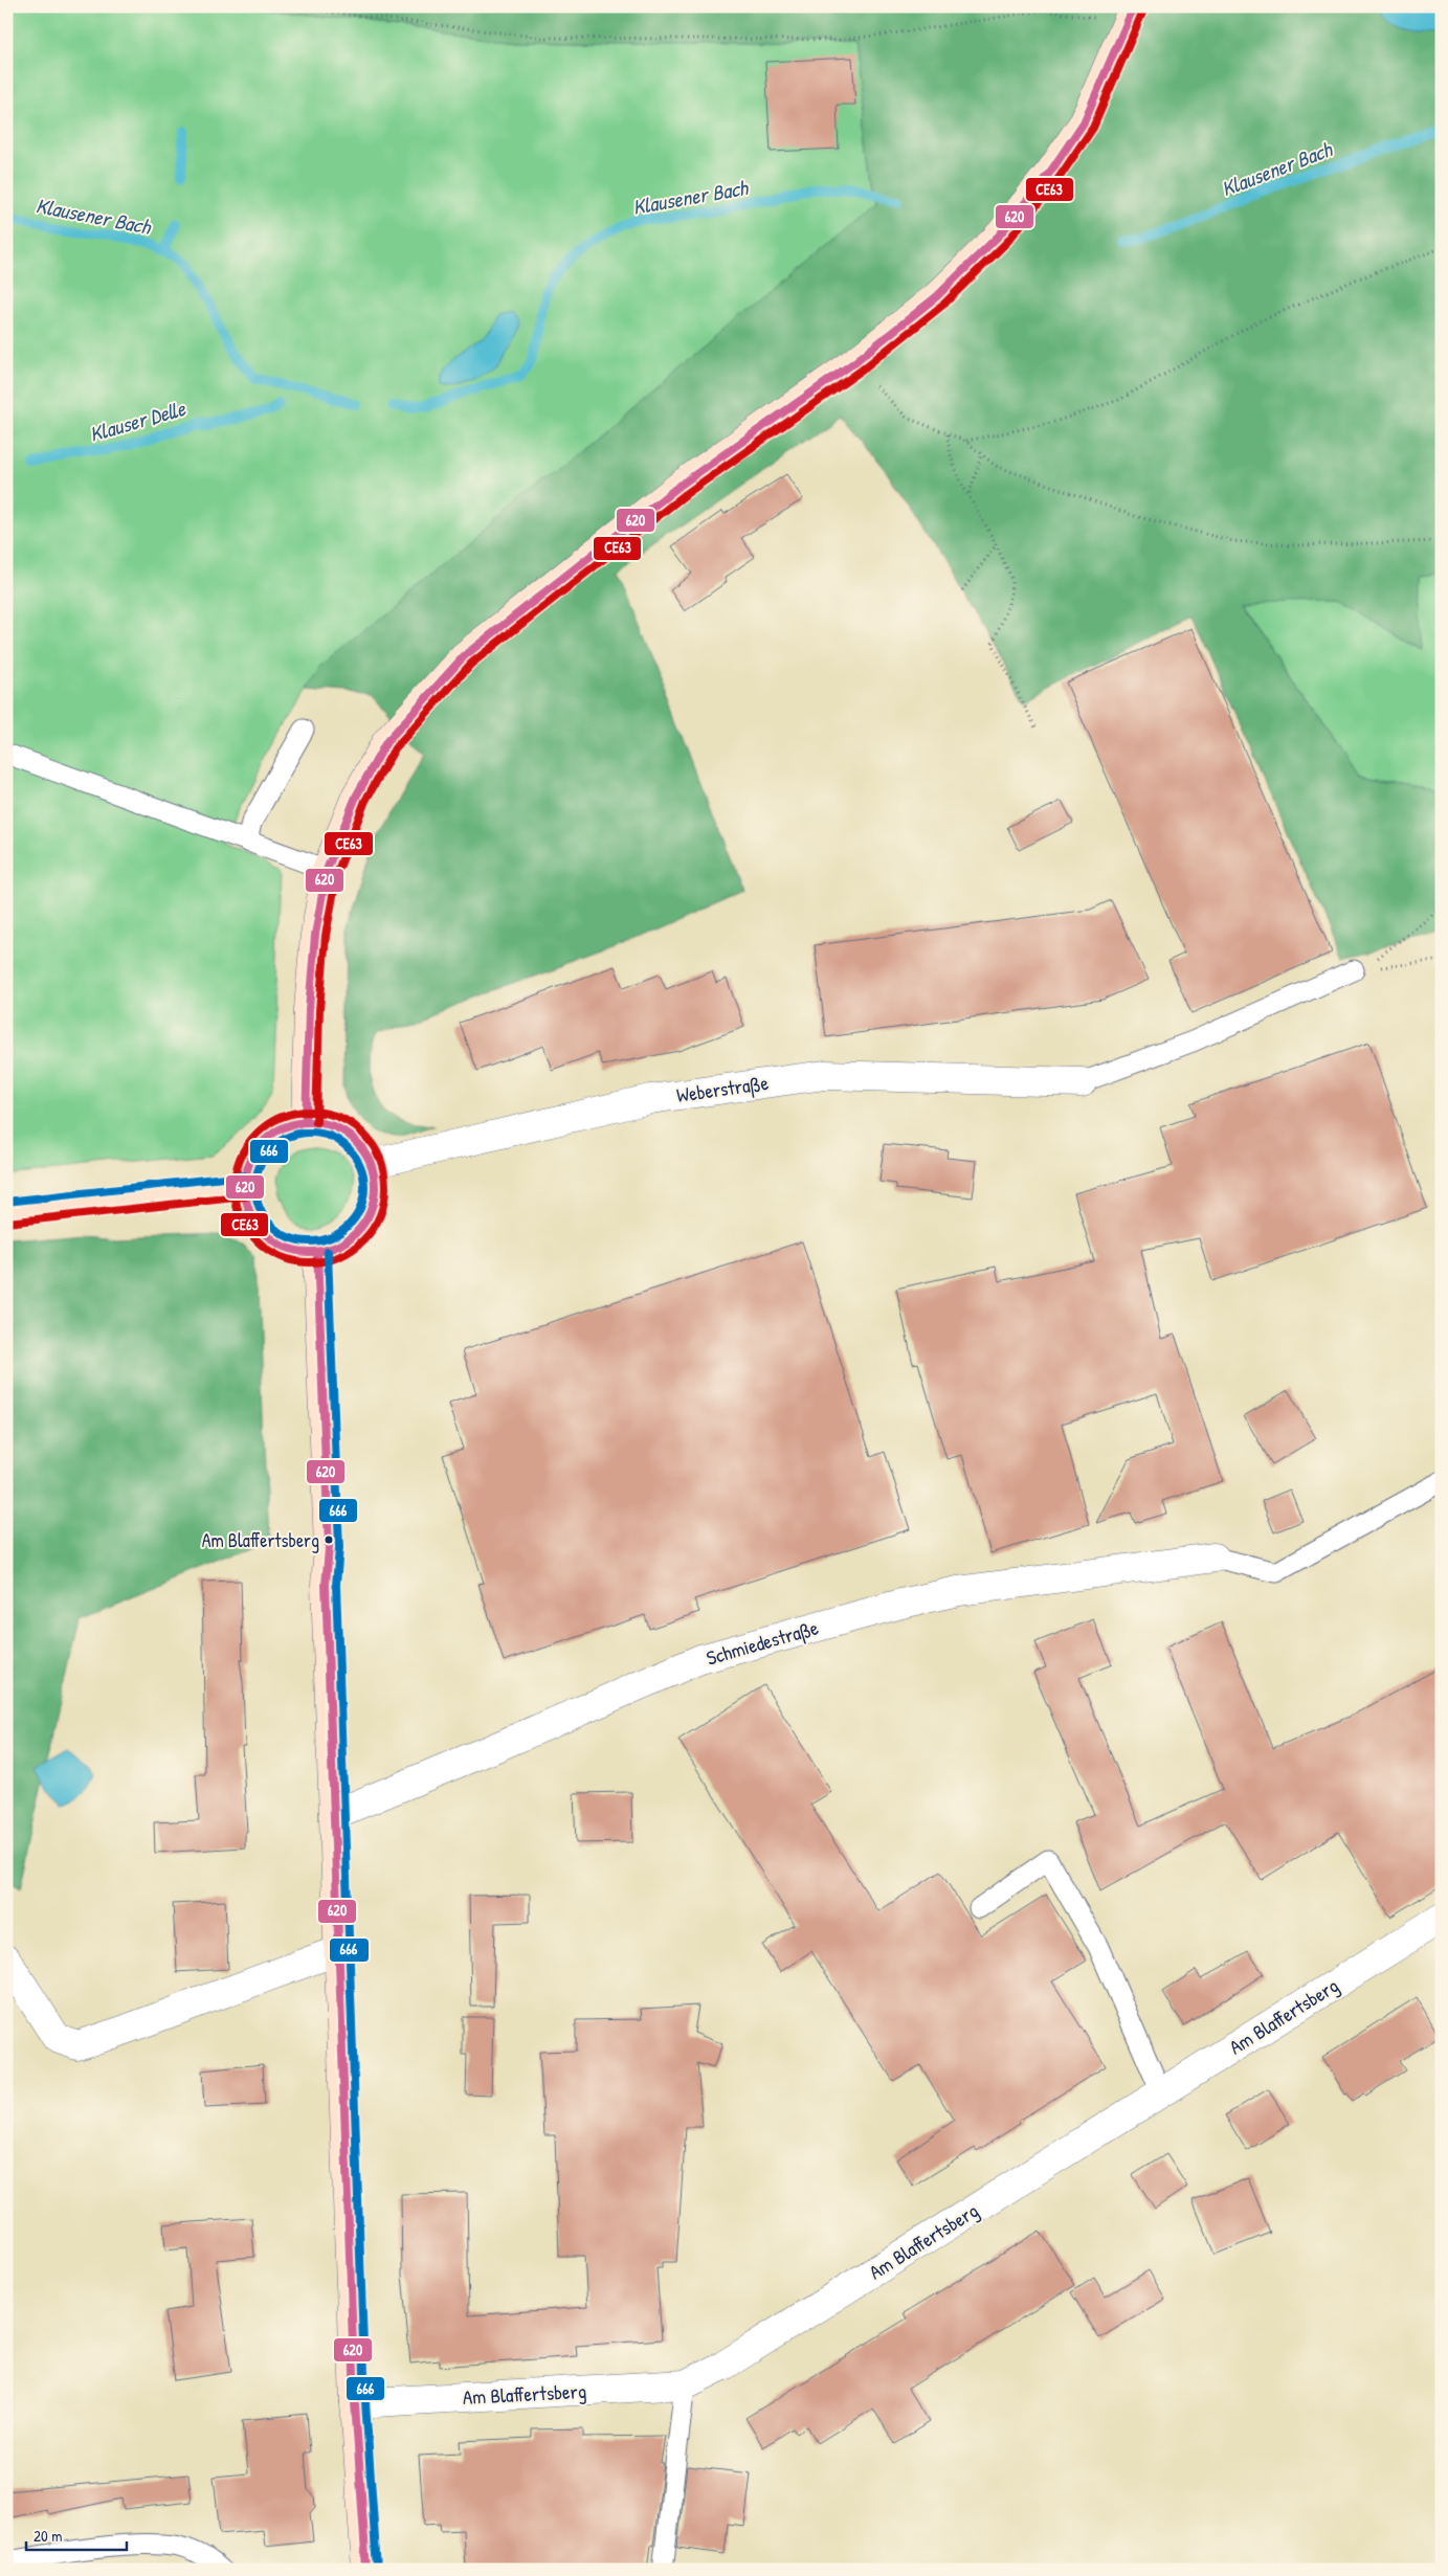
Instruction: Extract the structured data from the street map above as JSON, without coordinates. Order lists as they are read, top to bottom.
{
  "streets": {
    "street": ["Weberstraße", "Schmiedestraße", "Am Blaffertsberg"]
  },
  "water": ["Klausener Bach", "Klauser Delle"],
  "places": ["Am Blaffertsberg"],
  "lines": ["transit line 620", "transit line CE63", "transit line 666"],
  "scale_bar": "20 m"
}
